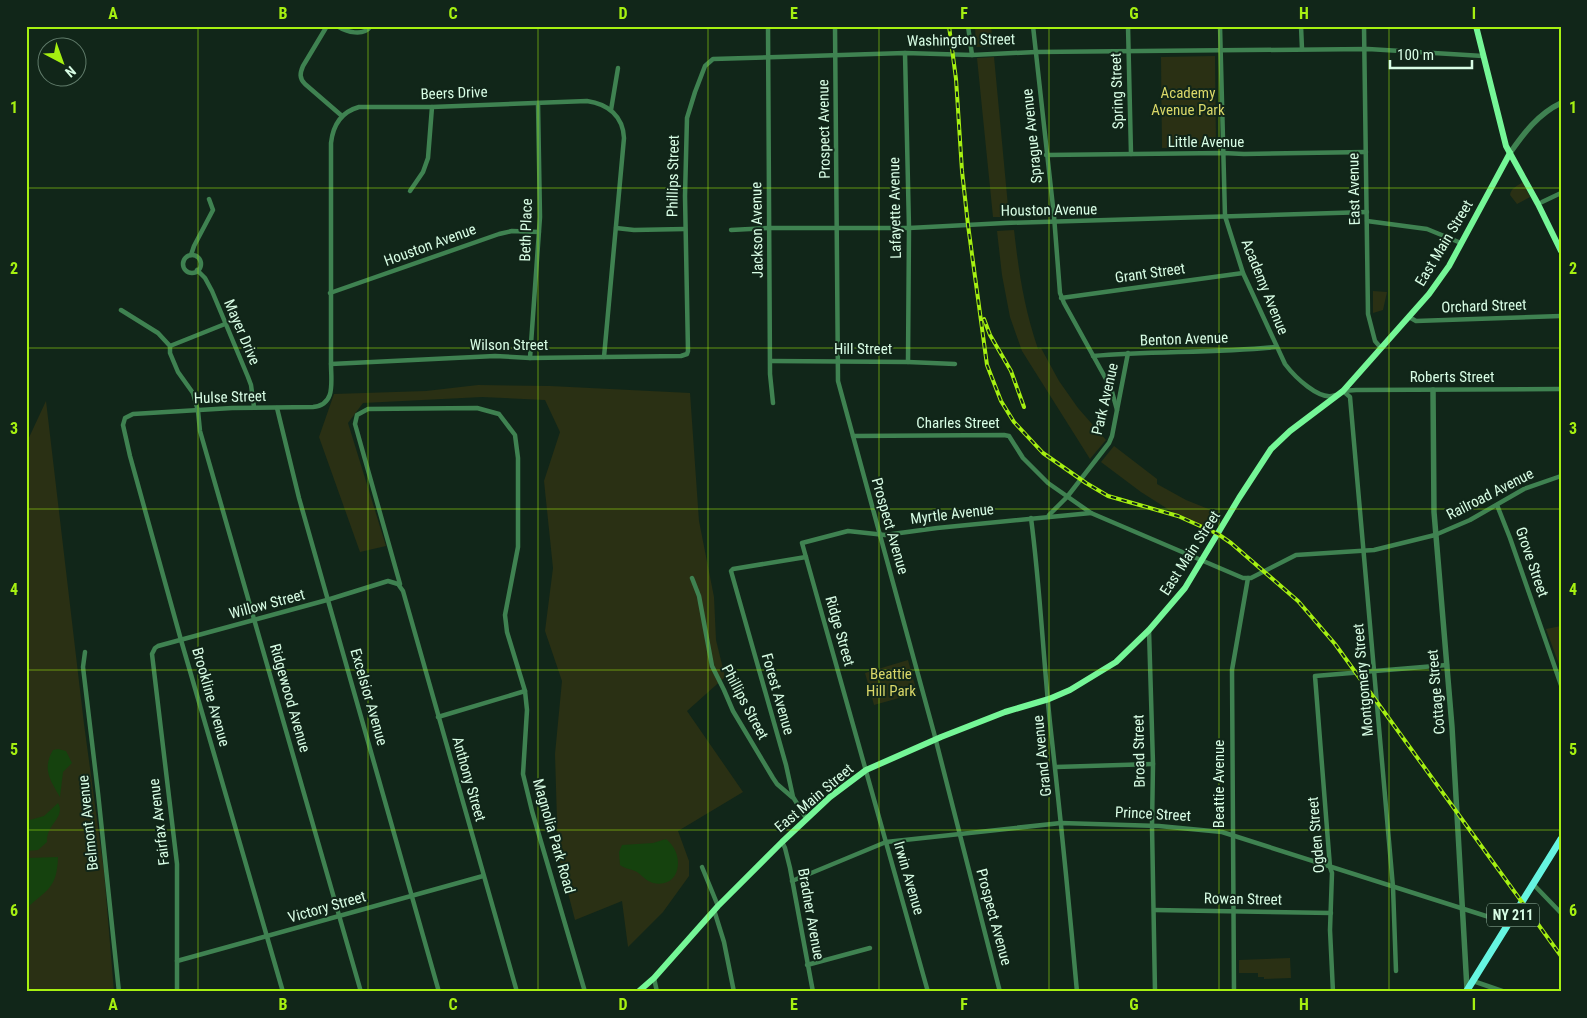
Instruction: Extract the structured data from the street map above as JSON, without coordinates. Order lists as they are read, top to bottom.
{
  "streets": {
    "main road": ["East Main Street", "NY 211"],
    "street": [
      "Washington Street",
      "Spring Street",
      "Beers Drive",
      "Prospect Avenue",
      "Sprague Avenue",
      "Little Avenue",
      "Phillips Street",
      "East Avenue",
      "Lafayette Avenue",
      "Houston Avenue",
      "Beth Place",
      "Jackson Avenue",
      "Grant Street",
      "Academy Avenue",
      "Orchard Street",
      "Mayer Drive",
      "Benton Avenue",
      "Wilson Street",
      "Hill Street",
      "Roberts Street",
      "Hulse Street",
      "Park Avenue",
      "Charles Street",
      "Railroad Avenue",
      "Myrtle Avenue",
      "Grove Street",
      "Willow Street",
      "Ridge Street",
      "Montgomery Street",
      "Cottage Street",
      "Forest Avenue",
      "Brookline Avenue",
      "Excelsior Avenue",
      "Ridgewood Avenue",
      "Broad Street",
      "Grand Avenue",
      "Anthony Street",
      "Beattie Avenue",
      "Prince Street",
      "Fairfax Avenue",
      "Belmont Avenue",
      "Ogden Street",
      "Magnolia Park Road",
      "Irwin Avenue",
      "Rowan Street",
      "Victory Street",
      "Bradner Avenue"
    ]
  },
  "crossings": [
    ["Washington Street", "Spring Street"],
    ["Washington Street", "Prospect Avenue"],
    ["Washington Street", "Sprague Avenue"],
    ["Washington Street", "Phillips Street"],
    ["Washington Street", "East Avenue"],
    ["Washington Street", "Lafayette Avenue"],
    ["Washington Street", "Jackson Avenue"],
    ["Washington Street", "Academy Avenue"],
    ["Spring Street", "Little Avenue"],
    ["Beers Drive", "Beth Place"],
    ["Prospect Avenue", "Houston Avenue"],
    ["Prospect Avenue", "East Main Street"],
    ["Prospect Avenue", "Hill Street"],
    ["Prospect Avenue", "Charles Street"],
    ["Prospect Avenue", "Myrtle Avenue"],
    ["Prospect Avenue", "Prince Street"],
    ["Sprague Avenue", "Little Avenue"],
    ["Sprague Avenue", "Houston Avenue"],
    ["Sprague Avenue", "Grant Street"],
    ["Sprague Avenue", "Benton Avenue"],
    ["Sprague Avenue", "Park Avenue"],
    ["Little Avenue", "East Avenue"],
    ["Little Avenue", "Academy Avenue"],
    ["Phillips Street", "Jackson Avenue"],
    ["Phillips Street", "Wilson Street"],
    ["Phillips Street", "Forest Avenue"],
    ["East Avenue", "Houston Avenue"],
    ["East Avenue", "East Main Street"],
    ["Lafayette Avenue", "Houston Avenue"],
    ["Lafayette Avenue", "Hill Street"],
    ["Houston Avenue", "Beth Place"],
    ["Houston Avenue", "Jackson Avenue"],
    ["Houston Avenue", "Academy Avenue"],
    ["Beth Place", "Wilson Street"],
    ["Jackson Avenue", "Hill Street"],
    ["East Main Street", "Academy Avenue"],
    ["East Main Street", "Orchard Street"],
    ["East Main Street", "Roberts Street"],
    ["East Main Street", "Ridge Street"],
    ["East Main Street", "Montgomery Street"],
    ["East Main Street", "Forest Avenue"],
    ["East Main Street", "Broad Street"],
    ["East Main Street", "Grand Avenue"],
    ["East Main Street", "Irwin Avenue"],
    ["East Main Street", "Bradner Avenue"],
    ["Grant Street", "Academy Avenue"],
    ["Academy Avenue", "Benton Avenue"],
    ["Academy Avenue", "Roberts Street"],
    ["Academy Avenue", "Montgomery Street"],
    ["Mayer Drive", "Hulse Street"],
    ["Benton Avenue", "Park Avenue"],
    ["Wilson Street", "Hulse Street"],
    ["Roberts Street", "Montgomery Street"],
    ["Roberts Street", "Cottage Street"],
    ["Hulse Street", "Brookline Avenue"],
    ["Hulse Street", "Excelsior Avenue"],
    ["Hulse Street", "Ridgewood Avenue"],
    ["Park Avenue", "Charles Street"],
    ["Railroad Avenue", "Grove Street"],
    ["Railroad Avenue", "Montgomery Street"],
    ["Railroad Avenue", "Cottage Street"],
    ["Railroad Avenue", "Beattie Avenue"],
    ["Myrtle Avenue", "Ridge Street"],
    ["Myrtle Avenue", "Forest Avenue"],
    ["Myrtle Avenue", "Grand Avenue"],
    ["Willow Street", "Brookline Avenue"],
    ["Willow Street", "Excelsior Avenue"],
    ["Willow Street", "Ridgewood Avenue"],
    ["Willow Street", "Anthony Street"],
    ["Willow Street", "Fairfax Avenue"],
    ["Willow Street", "Magnolia Park Road"],
    ["Ridge Street", "Forest Avenue"],
    ["Ridge Street", "Irwin Avenue"],
    ["Montgomery Street", "Prince Street"],
    ["Montgomery Street", "Ogden Street"],
    ["Cottage Street", "Prince Street"],
    ["Cottage Street", "NY 211"],
    ["Brookline Avenue", "Victory Street"],
    ["Excelsior Avenue", "Victory Street"],
    ["Ridgewood Avenue", "Victory Street"],
    ["Broad Street", "Prince Street"],
    ["Broad Street", "Rowan Street"],
    ["Grand Avenue", "Prince Street"],
    ["Anthony Street", "Magnolia Park Road"],
    ["Anthony Street", "Victory Street"],
    ["Beattie Avenue", "Prince Street"],
    ["Beattie Avenue", "Rowan Street"],
    ["Prince Street", "Ogden Street"],
    ["Prince Street", "Irwin Avenue"],
    ["Prince Street", "Bradner Avenue"],
    ["Prince Street", "NY 211"],
    ["Fairfax Avenue", "Victory Street"],
    ["Ogden Street", "Rowan Street"]
  ],
  "parks": ["Academy Avenue Park", "Beattie Hill Park"],
  "scale_bar": "100 m",
  "north": "bottom right",
  "grid": {
    "columns": [
      "A",
      "B",
      "C",
      "D",
      "E",
      "F",
      "G",
      "H",
      "I"
    ],
    "rows": [
      "1",
      "2",
      "3",
      "4",
      "5",
      "6"
    ]
  }
}
